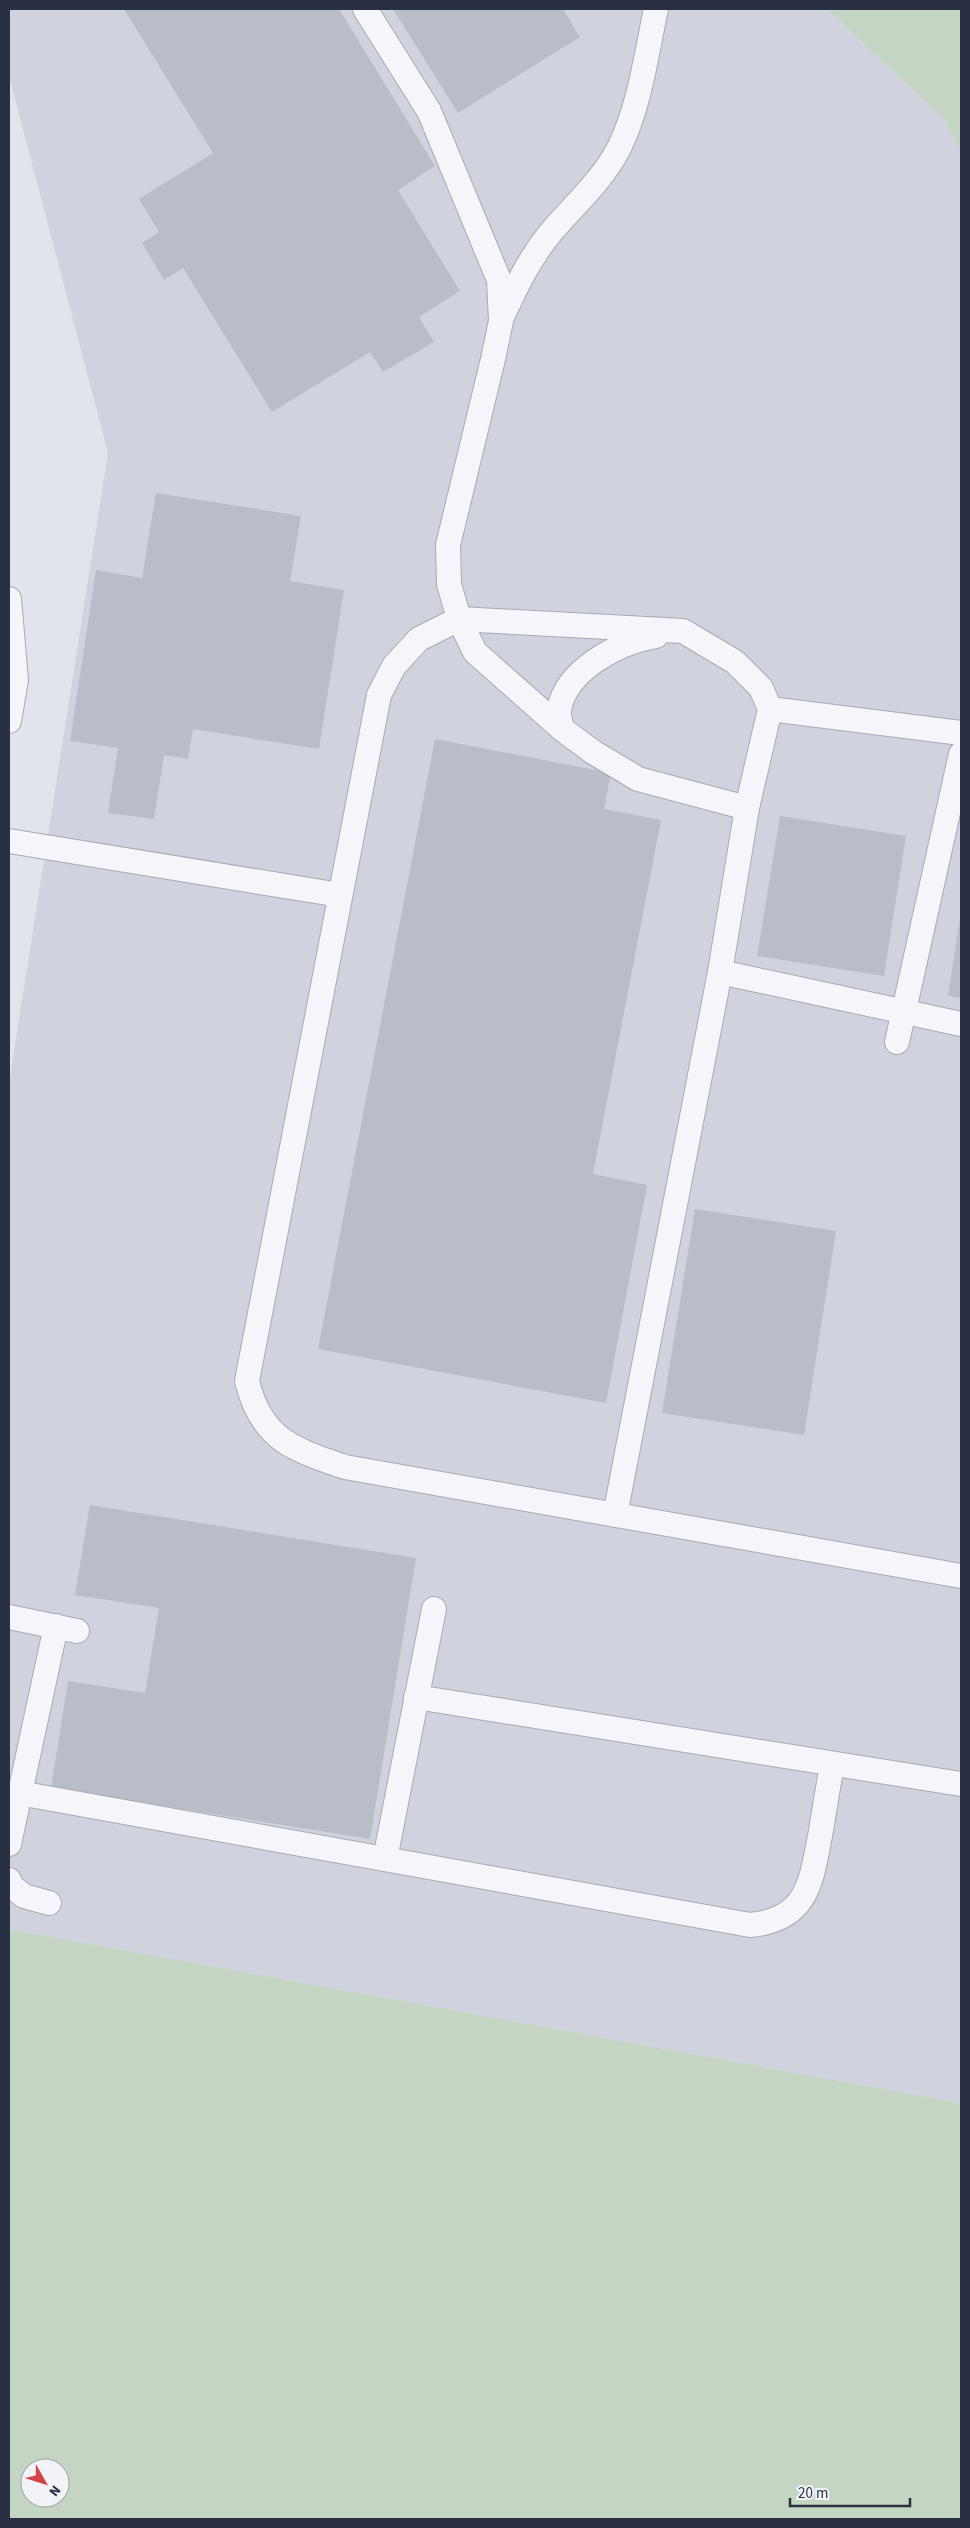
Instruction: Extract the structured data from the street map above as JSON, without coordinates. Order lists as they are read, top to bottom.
{
  "scale_bar": "20 m",
  "north": "bottom right"
}
